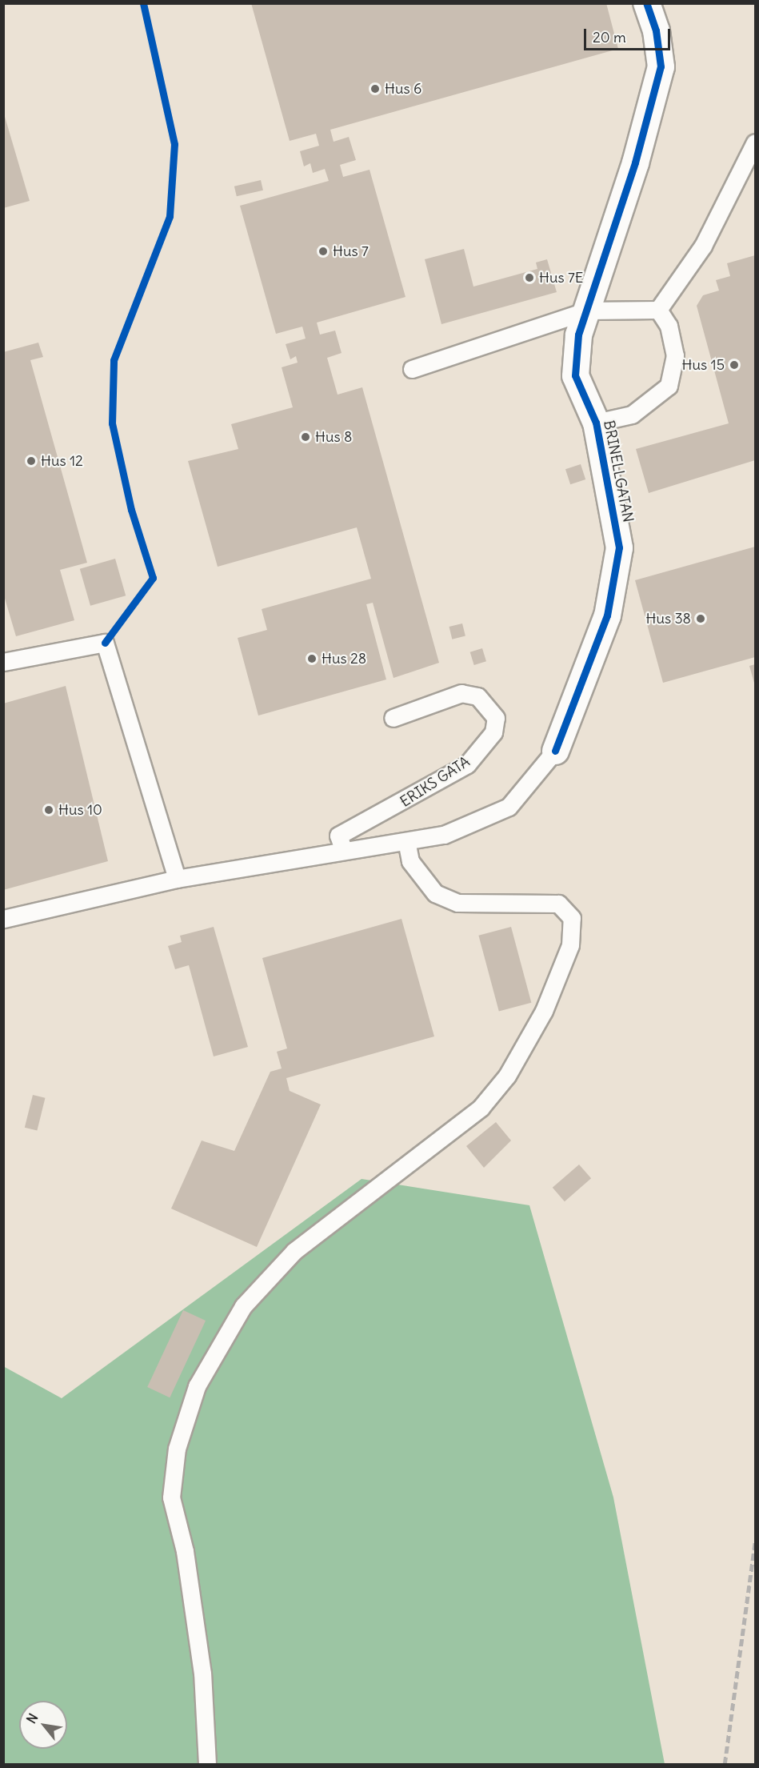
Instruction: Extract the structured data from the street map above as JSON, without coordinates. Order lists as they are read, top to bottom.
{
  "streets": {
    "street": ["BRINELLGATAN"],
    "lane": ["ERIKS GATA"]
  },
  "places": [
    "Hus 6",
    "Hus 7",
    "Hus 7E",
    "Hus 15",
    "Hus 8",
    "Hus 12",
    "Hus 38",
    "Hus 28",
    "Hus 10"
  ],
  "scale_bar": "20 m",
  "north": "top left"
}
